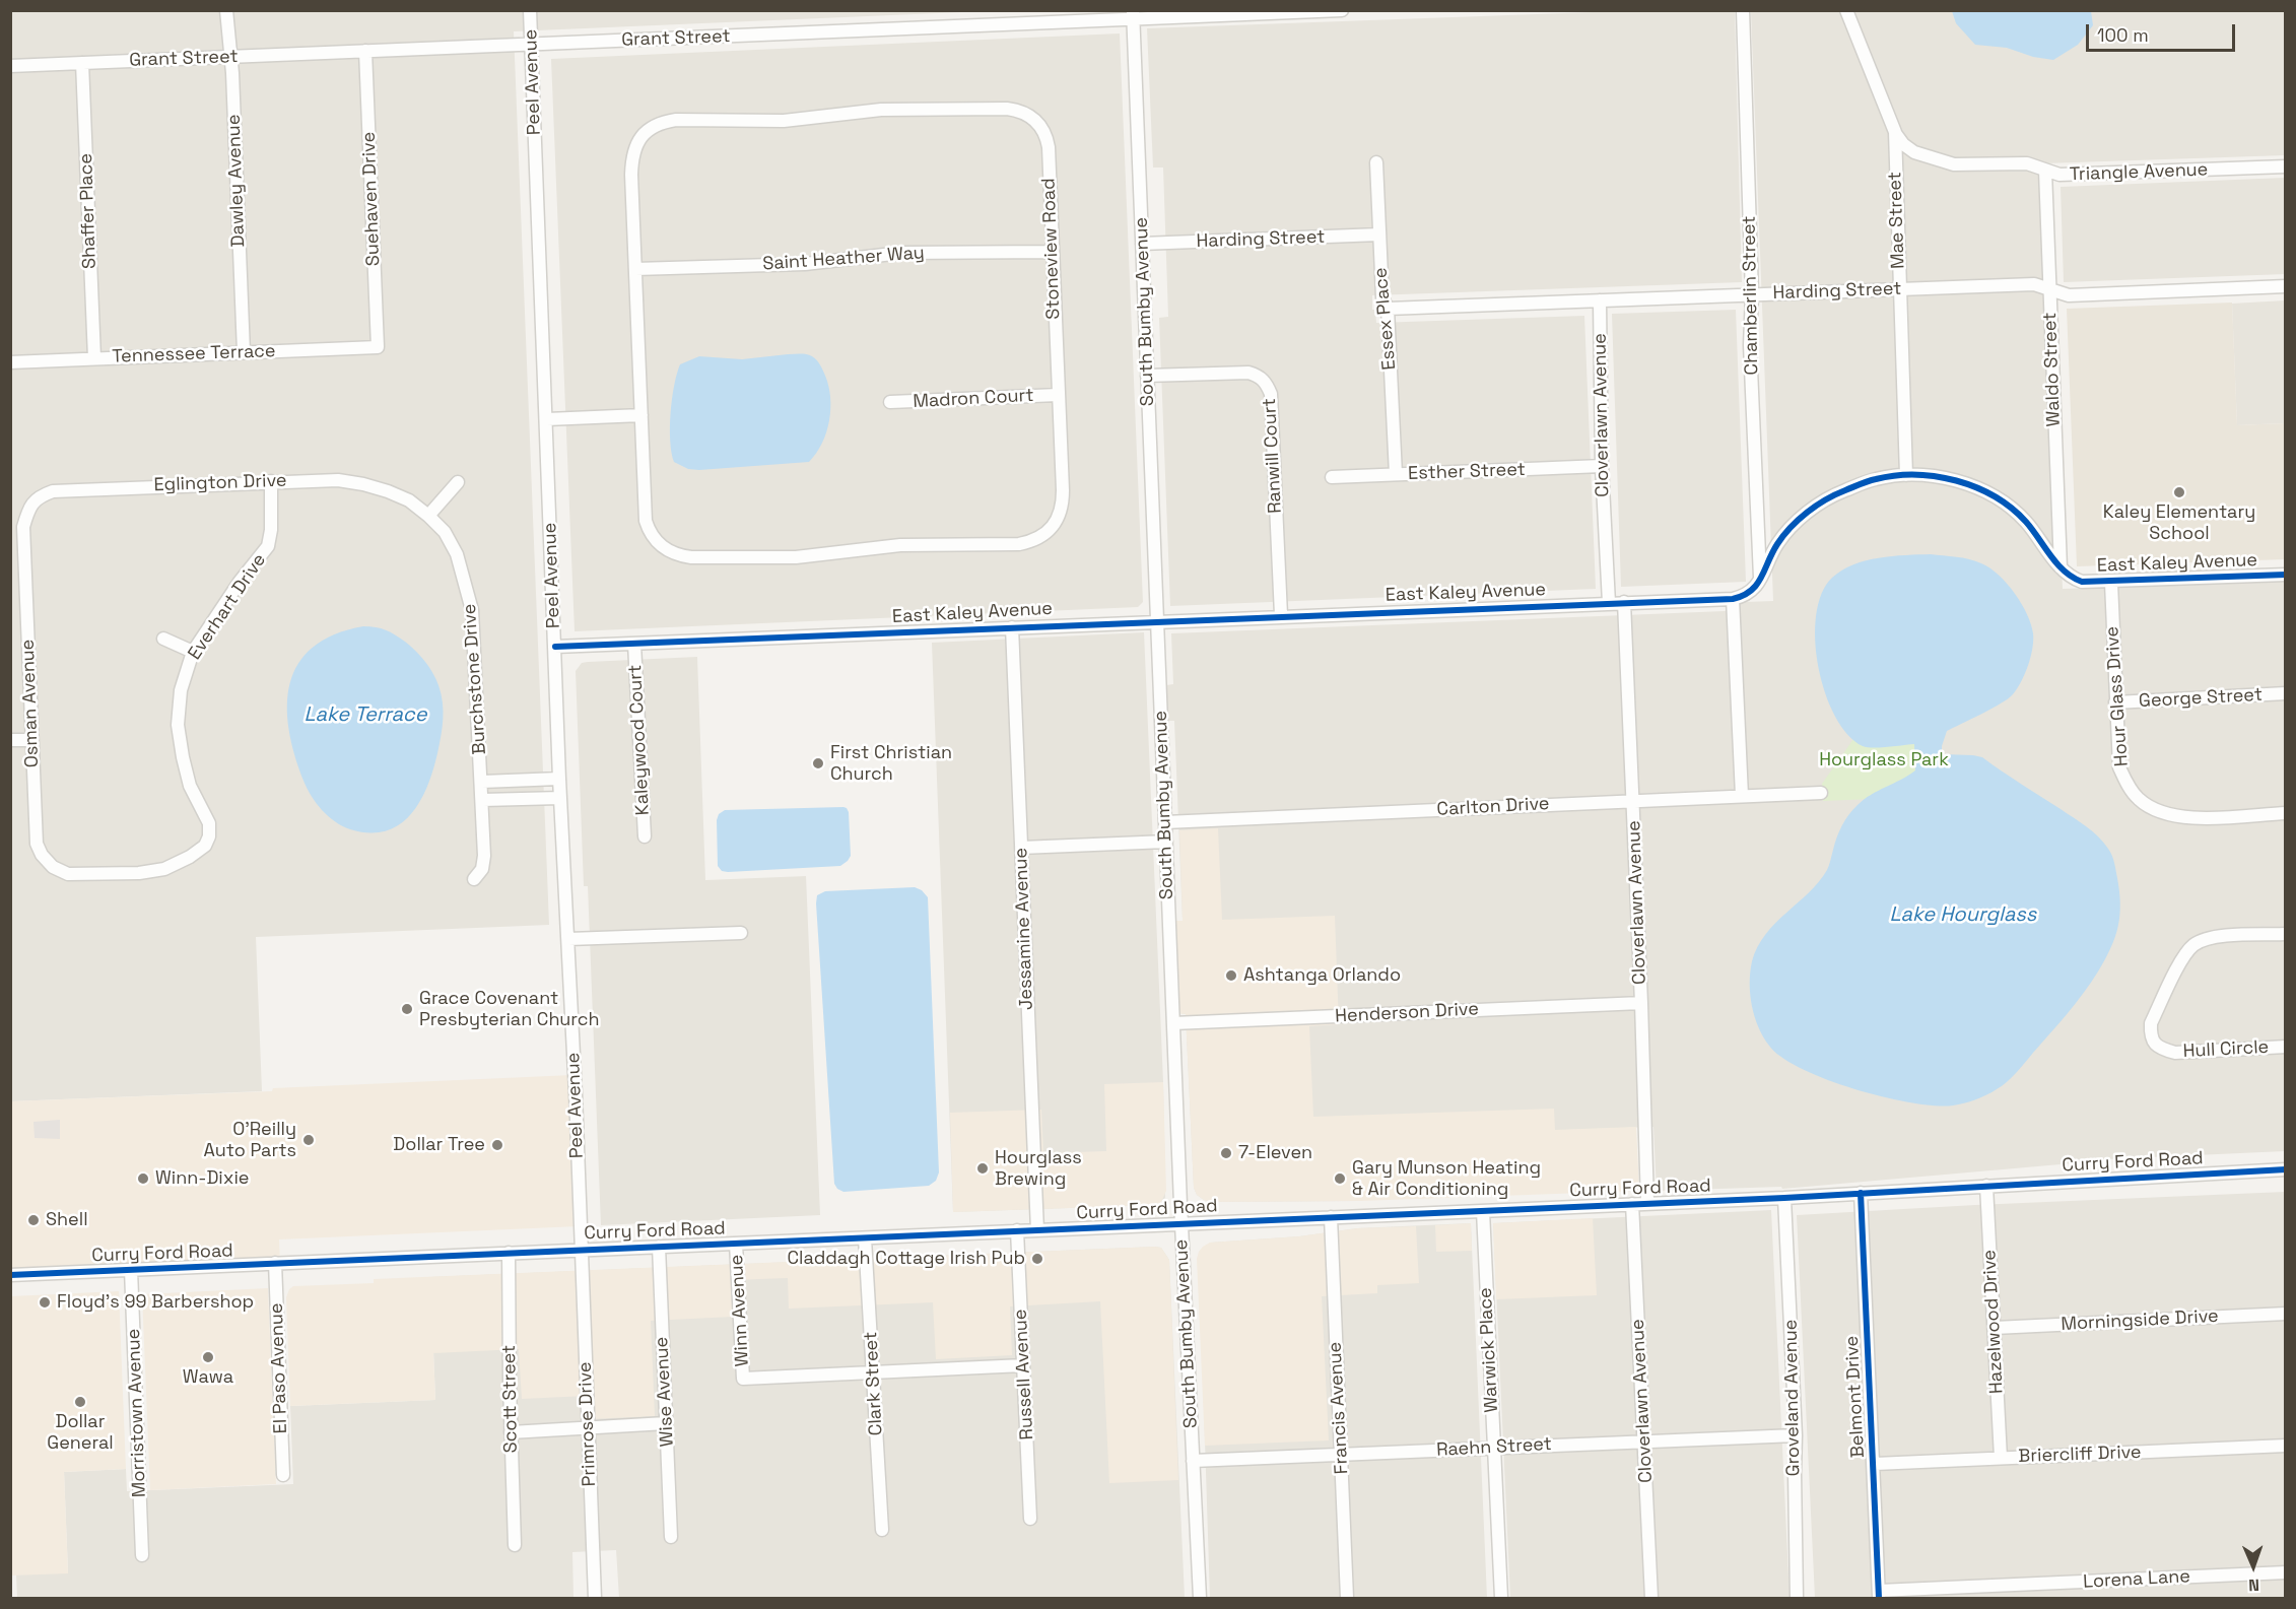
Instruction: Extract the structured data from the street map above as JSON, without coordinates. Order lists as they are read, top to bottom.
{
  "streets": {
    "street": [
      "Grant Street",
      "Peel Avenue",
      "Triangle Avenue",
      "Dawley Avenue",
      "Suehaven Drive",
      "Shaffer Place",
      "Mae Street",
      "Harding Street",
      "Stoneview Road",
      "Saint Heather Way",
      "Chamberlin Street",
      "South Bumby Avenue",
      "Essex Place",
      "Tennessee Terrace",
      "Waldo Street",
      "Madron Court",
      "Cloverlawn Avenue",
      "Ranwill Court",
      "Esther Street",
      "Eglington Drive",
      "East Kaley Avenue",
      "Everhart Drive",
      "Burchstone Drive",
      "Hour Glass Drive",
      "George Street",
      "Osman Avenue",
      "Kaleywood Court",
      "Carlton Drive",
      "Jessamine Avenue",
      "Henderson Drive",
      "Hull Circle",
      "Curry Ford Road",
      "Winn Avenue",
      "Morningside Drive",
      "Hazelwood Drive",
      "Warwick Place",
      "El Paso Avenue",
      "Russell Avenue",
      "Clark Street",
      "Wise Avenue",
      "Belmont Drive",
      "Groveland Avenue",
      "Scott Street",
      "Francis Avenue",
      "Morristown Avenue",
      "Primrose Drive",
      "Raehn Street",
      "Briercliff Drive",
      "Lorena Lane"
    ]
  },
  "crossings": [
    ["Grant Street", "Peel Avenue"],
    ["Grant Street", "Dawley Avenue"],
    ["Grant Street", "Suehaven Drive"],
    ["Grant Street", "Shaffer Place"],
    ["Grant Street", "South Bumby Avenue"],
    ["Peel Avenue", "East Kaley Avenue"],
    ["Peel Avenue", "Burchstone Drive"],
    ["Peel Avenue", "Curry Ford Road"],
    ["Peel Avenue", "Primrose Drive"],
    ["Triangle Avenue", "Mae Street"],
    ["Triangle Avenue", "Waldo Street"],
    ["Dawley Avenue", "Tennessee Terrace"],
    ["Suehaven Drive", "Tennessee Terrace"],
    ["Shaffer Place", "Tennessee Terrace"],
    ["Mae Street", "Harding Street"],
    ["Mae Street", "East Kaley Avenue"],
    ["Harding Street", "Chamberlin Street"],
    ["Harding Street", "South Bumby Avenue"],
    ["Harding Street", "Essex Place"],
    ["Harding Street", "Waldo Street"],
    ["Harding Street", "Cloverlawn Avenue"],
    ["Stoneview Road", "Saint Heather Way"],
    ["Stoneview Road", "Madron Court"],
    ["Chamberlin Street", "East Kaley Avenue"],
    ["South Bumby Avenue", "Ranwill Court"],
    ["South Bumby Avenue", "East Kaley Avenue"],
    ["South Bumby Avenue", "Carlton Drive"],
    ["South Bumby Avenue", "Henderson Drive"],
    ["South Bumby Avenue", "Curry Ford Road"],
    ["South Bumby Avenue", "Raehn Street"],
    ["Essex Place", "Esther Street"],
    ["Waldo Street", "East Kaley Avenue"],
    ["Cloverlawn Avenue", "Esther Street"],
    ["Cloverlawn Avenue", "East Kaley Avenue"],
    ["Cloverlawn Avenue", "Carlton Drive"],
    ["Cloverlawn Avenue", "Henderson Drive"],
    ["Cloverlawn Avenue", "Curry Ford Road"],
    ["Cloverlawn Avenue", "Raehn Street"],
    ["Ranwill Court", "East Kaley Avenue"],
    ["Eglington Drive", "Everhart Drive"],
    ["Eglington Drive", "Burchstone Drive"],
    ["Eglington Drive", "Osman Avenue"],
    ["East Kaley Avenue", "Hour Glass Drive"],
    ["East Kaley Avenue", "Kaleywood Court"],
    ["East Kaley Avenue", "Jessamine Avenue"],
    ["Everhart Drive", "Osman Avenue"],
    ["Hour Glass Drive", "George Street"],
    ["Jessamine Avenue", "Curry Ford Road"],
    ["Curry Ford Road", "Winn Avenue"],
    ["Curry Ford Road", "Hazelwood Drive"],
    ["Curry Ford Road", "Warwick Place"],
    ["Curry Ford Road", "El Paso Avenue"],
    ["Curry Ford Road", "Russell Avenue"],
    ["Curry Ford Road", "Clark Street"],
    ["Curry Ford Road", "Wise Avenue"],
    ["Curry Ford Road", "Belmont Drive"],
    ["Curry Ford Road", "Groveland Avenue"],
    ["Curry Ford Road", "Scott Street"],
    ["Curry Ford Road", "Francis Avenue"],
    ["Curry Ford Road", "Morristown Avenue"],
    ["Curry Ford Road", "Primrose Drive"],
    ["Winn Avenue", "Clark Street"],
    ["Morningside Drive", "Hazelwood Drive"],
    ["Hazelwood Drive", "Briercliff Drive"],
    ["Warwick Place", "Raehn Street"],
    ["Belmont Drive", "Briercliff Drive"],
    ["Belmont Drive", "Lorena Lane"],
    ["Groveland Avenue", "Raehn Street"],
    ["Francis Avenue", "Raehn Street"]
  ],
  "water": ["Lake Terrace", "Lake Hourglass"],
  "parks": ["Hourglass Park"],
  "places": [
    "Kaley Elementary School",
    "First Christian Church",
    "Ashtanga Orlando",
    "Grace Covenant Presbyterian Church",
    "O'Reilly Auto Parts",
    "Dollar Tree",
    "7-Eleven",
    "Hourglass Brewing",
    "Winn-Dixie",
    "Gary Munson Heating & Air Conditioning",
    "Shell",
    "Claddagh Cottage Irish Pub",
    "Floyd's 99 Barbershop",
    "Wawa",
    "Dollar General"
  ],
  "scale_bar": "100 m",
  "north": "bottom"
}
